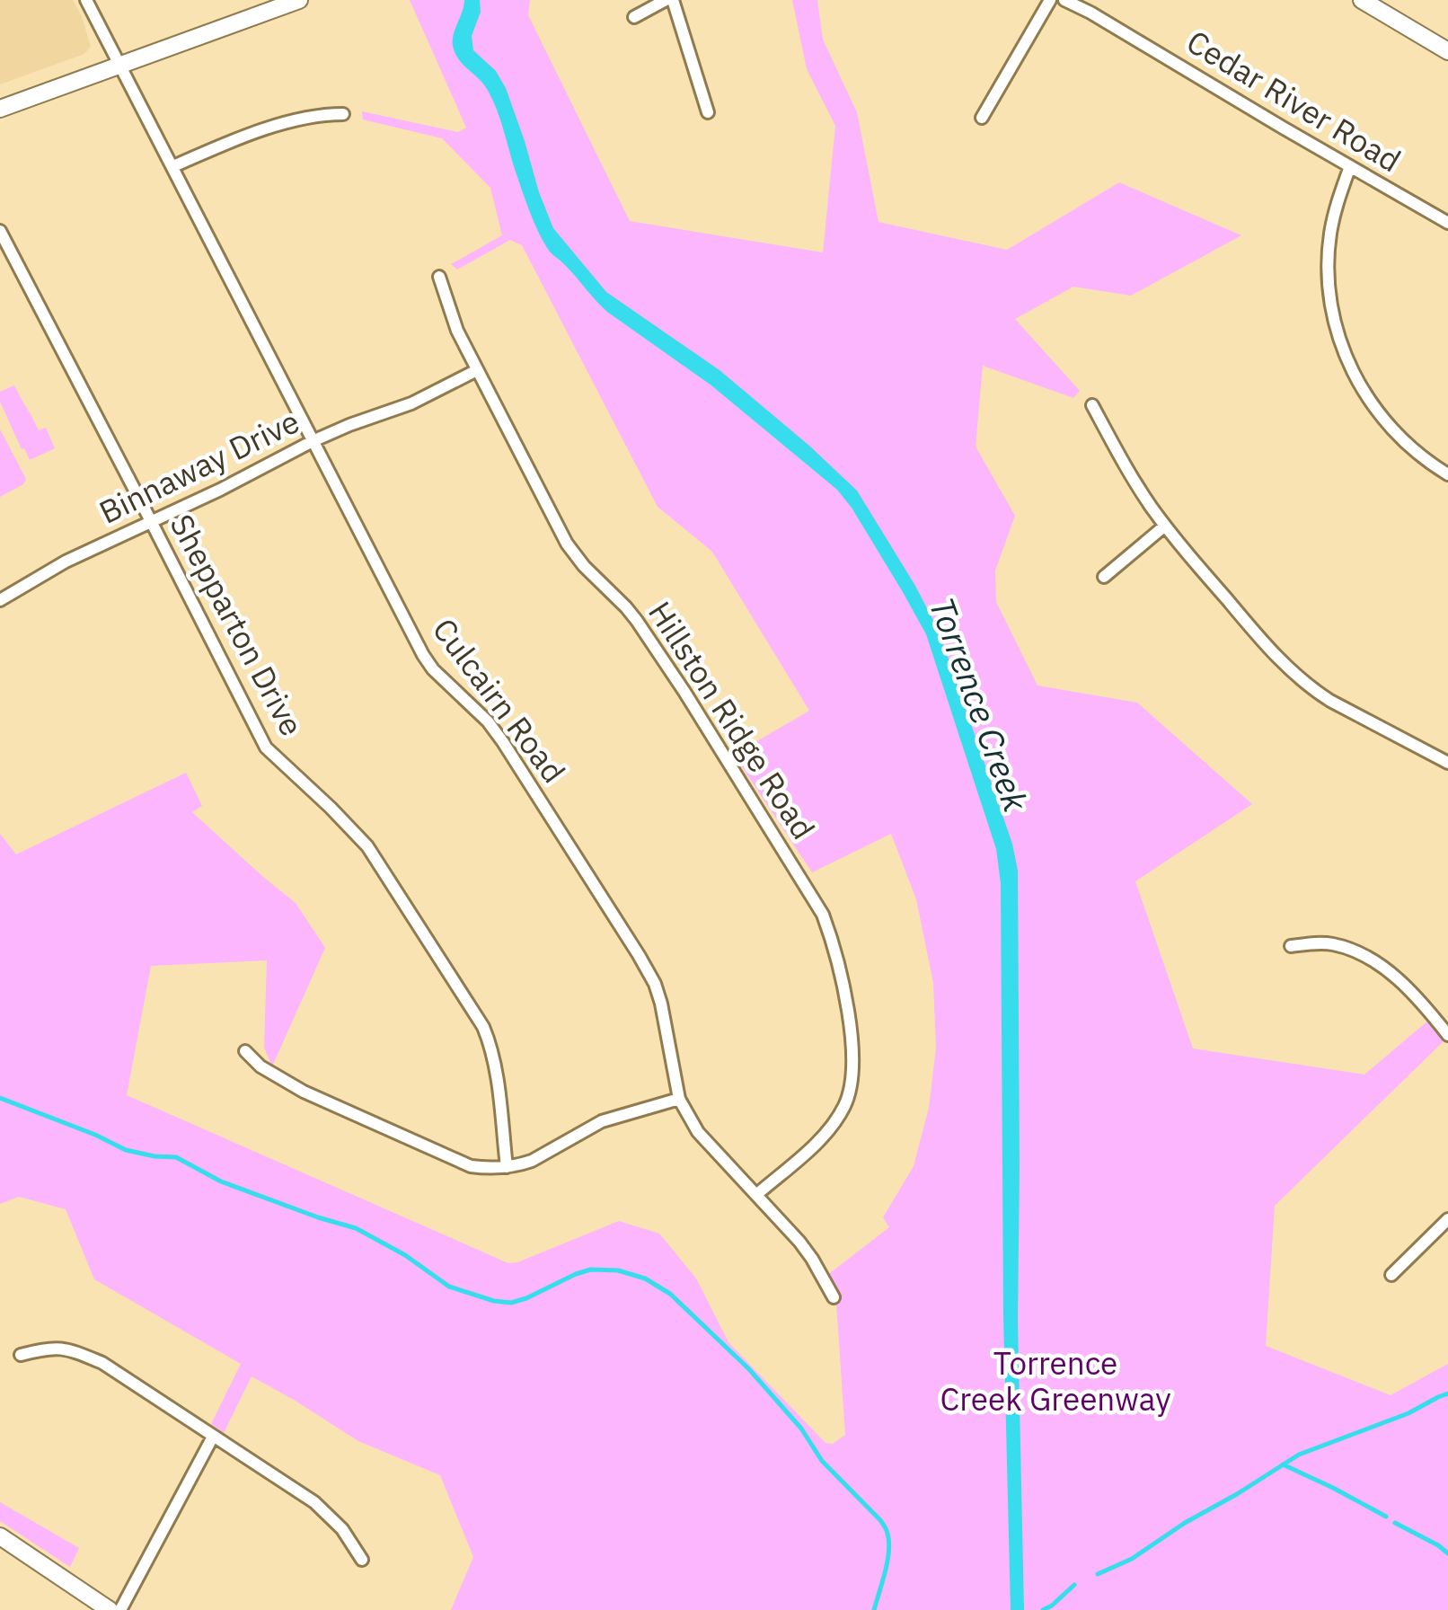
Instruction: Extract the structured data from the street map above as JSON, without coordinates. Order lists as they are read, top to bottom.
{
  "streets": {
    "street": [
      "Cedar River Road",
      "Binnaway Drive",
      "Shepparton Drive",
      "Culcairn Road",
      "Hillston Ridge Road"
    ]
  },
  "crossings": [
    ["Binnaway Drive", "Shepparton Drive"],
    ["Binnaway Drive", "Culcairn Road"],
    ["Binnaway Drive", "Hillston Ridge Road"],
    ["Culcairn Road", "Hillston Ridge Road"]
  ],
  "water": ["Torrence Creek"],
  "parks": ["Torrence Creek Greenway"]
}
